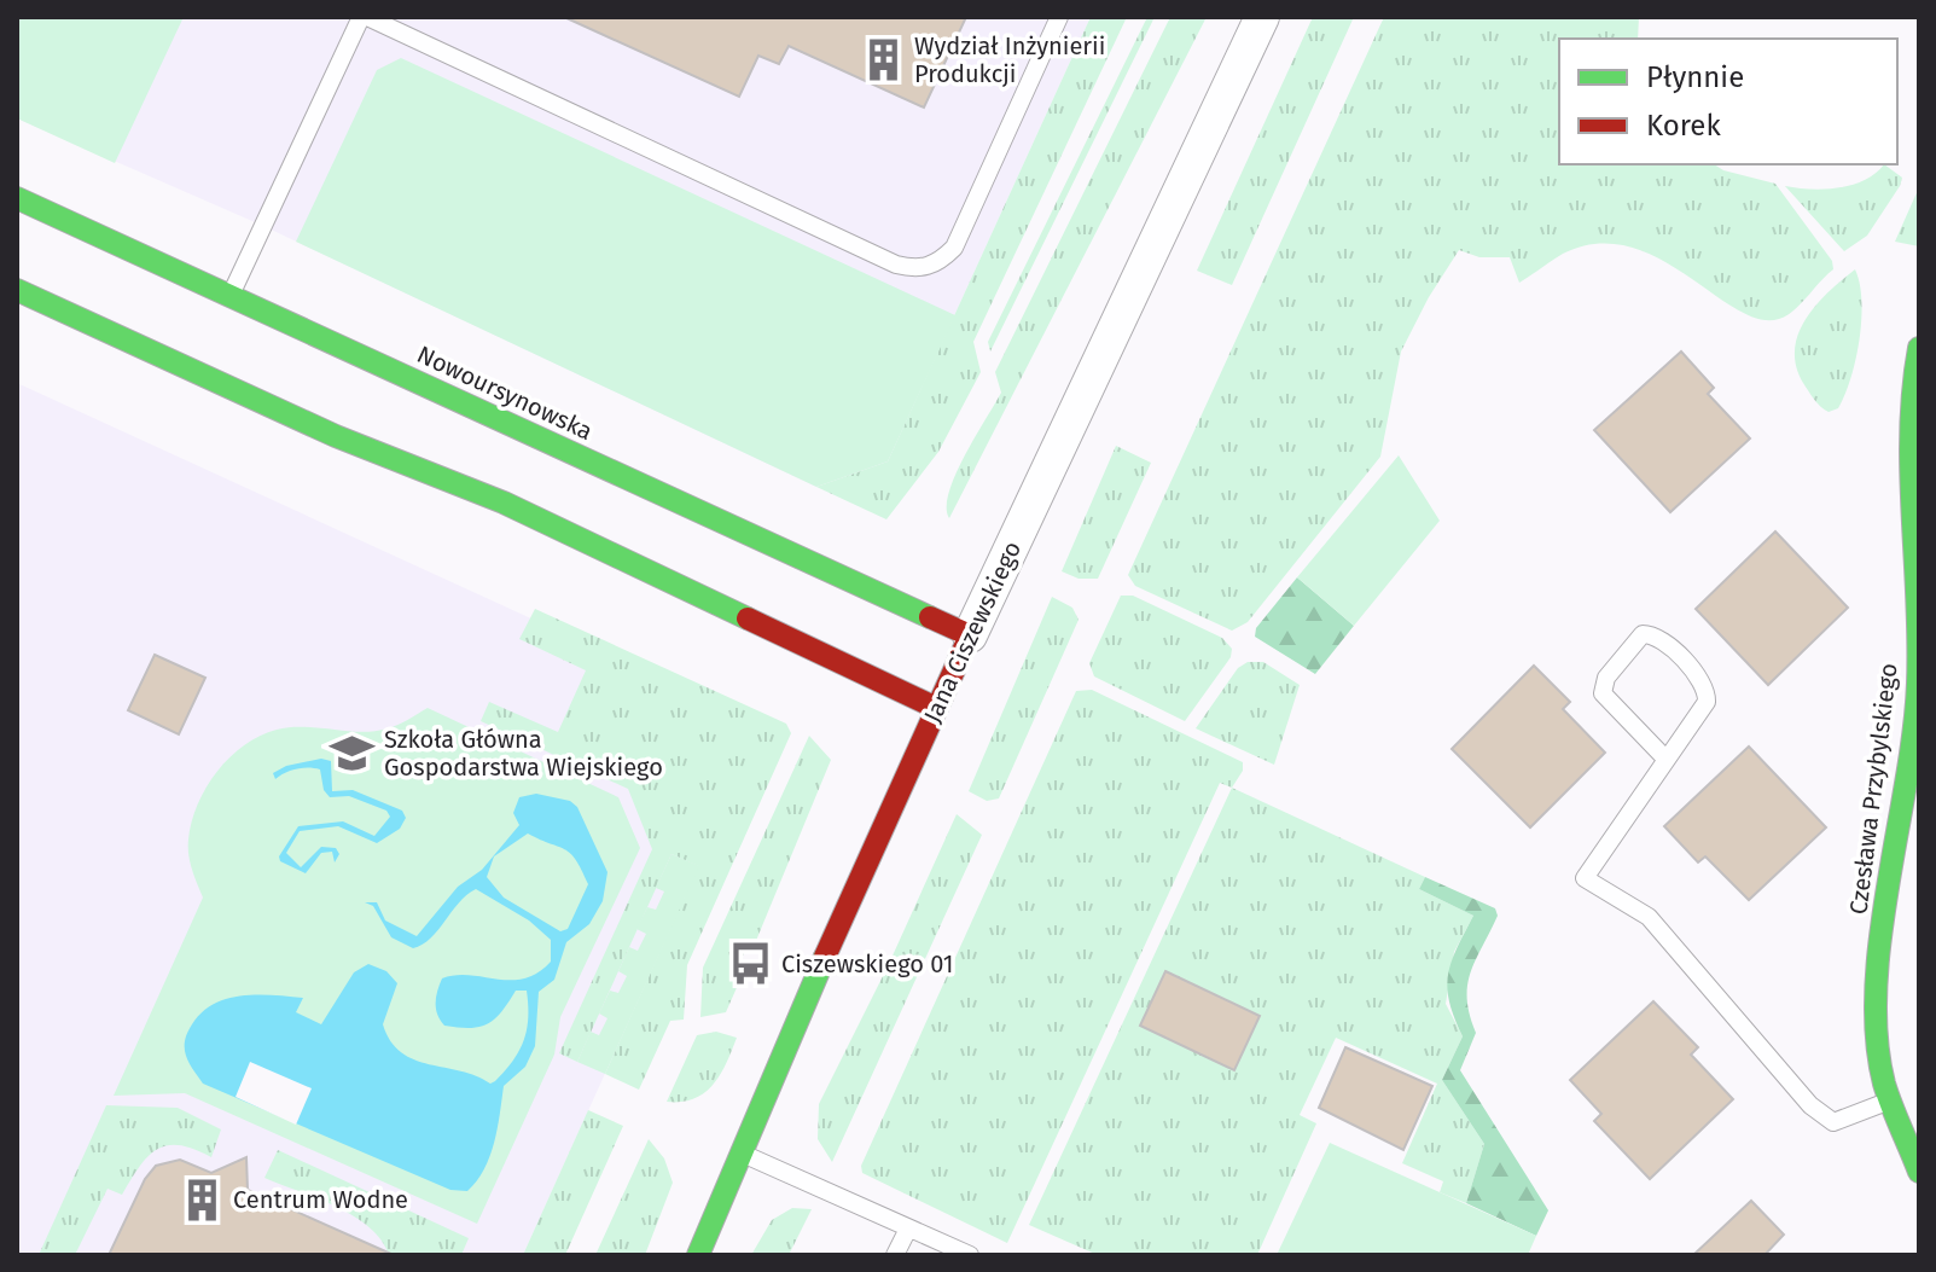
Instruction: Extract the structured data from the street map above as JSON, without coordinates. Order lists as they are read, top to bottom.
{
  "streets": {
    "street": ["Nowoursynowska", "Jana Ciszewskiego", "Czesława Przybylskiego"]
  },
  "crossings": [
    ["Nowoursynowska", "Jana Ciszewskiego"]
  ],
  "places": {
    "building": ["Wydział Inżynierii Produkcji", "Centrum Wodne"],
    "school or university": ["Szkoła Główna Gospodarstwa Wiejskiego"],
    "bus stop": ["Ciszewskiego 01"]
  },
  "legend": ["Płynnie", "Korek"]
}
